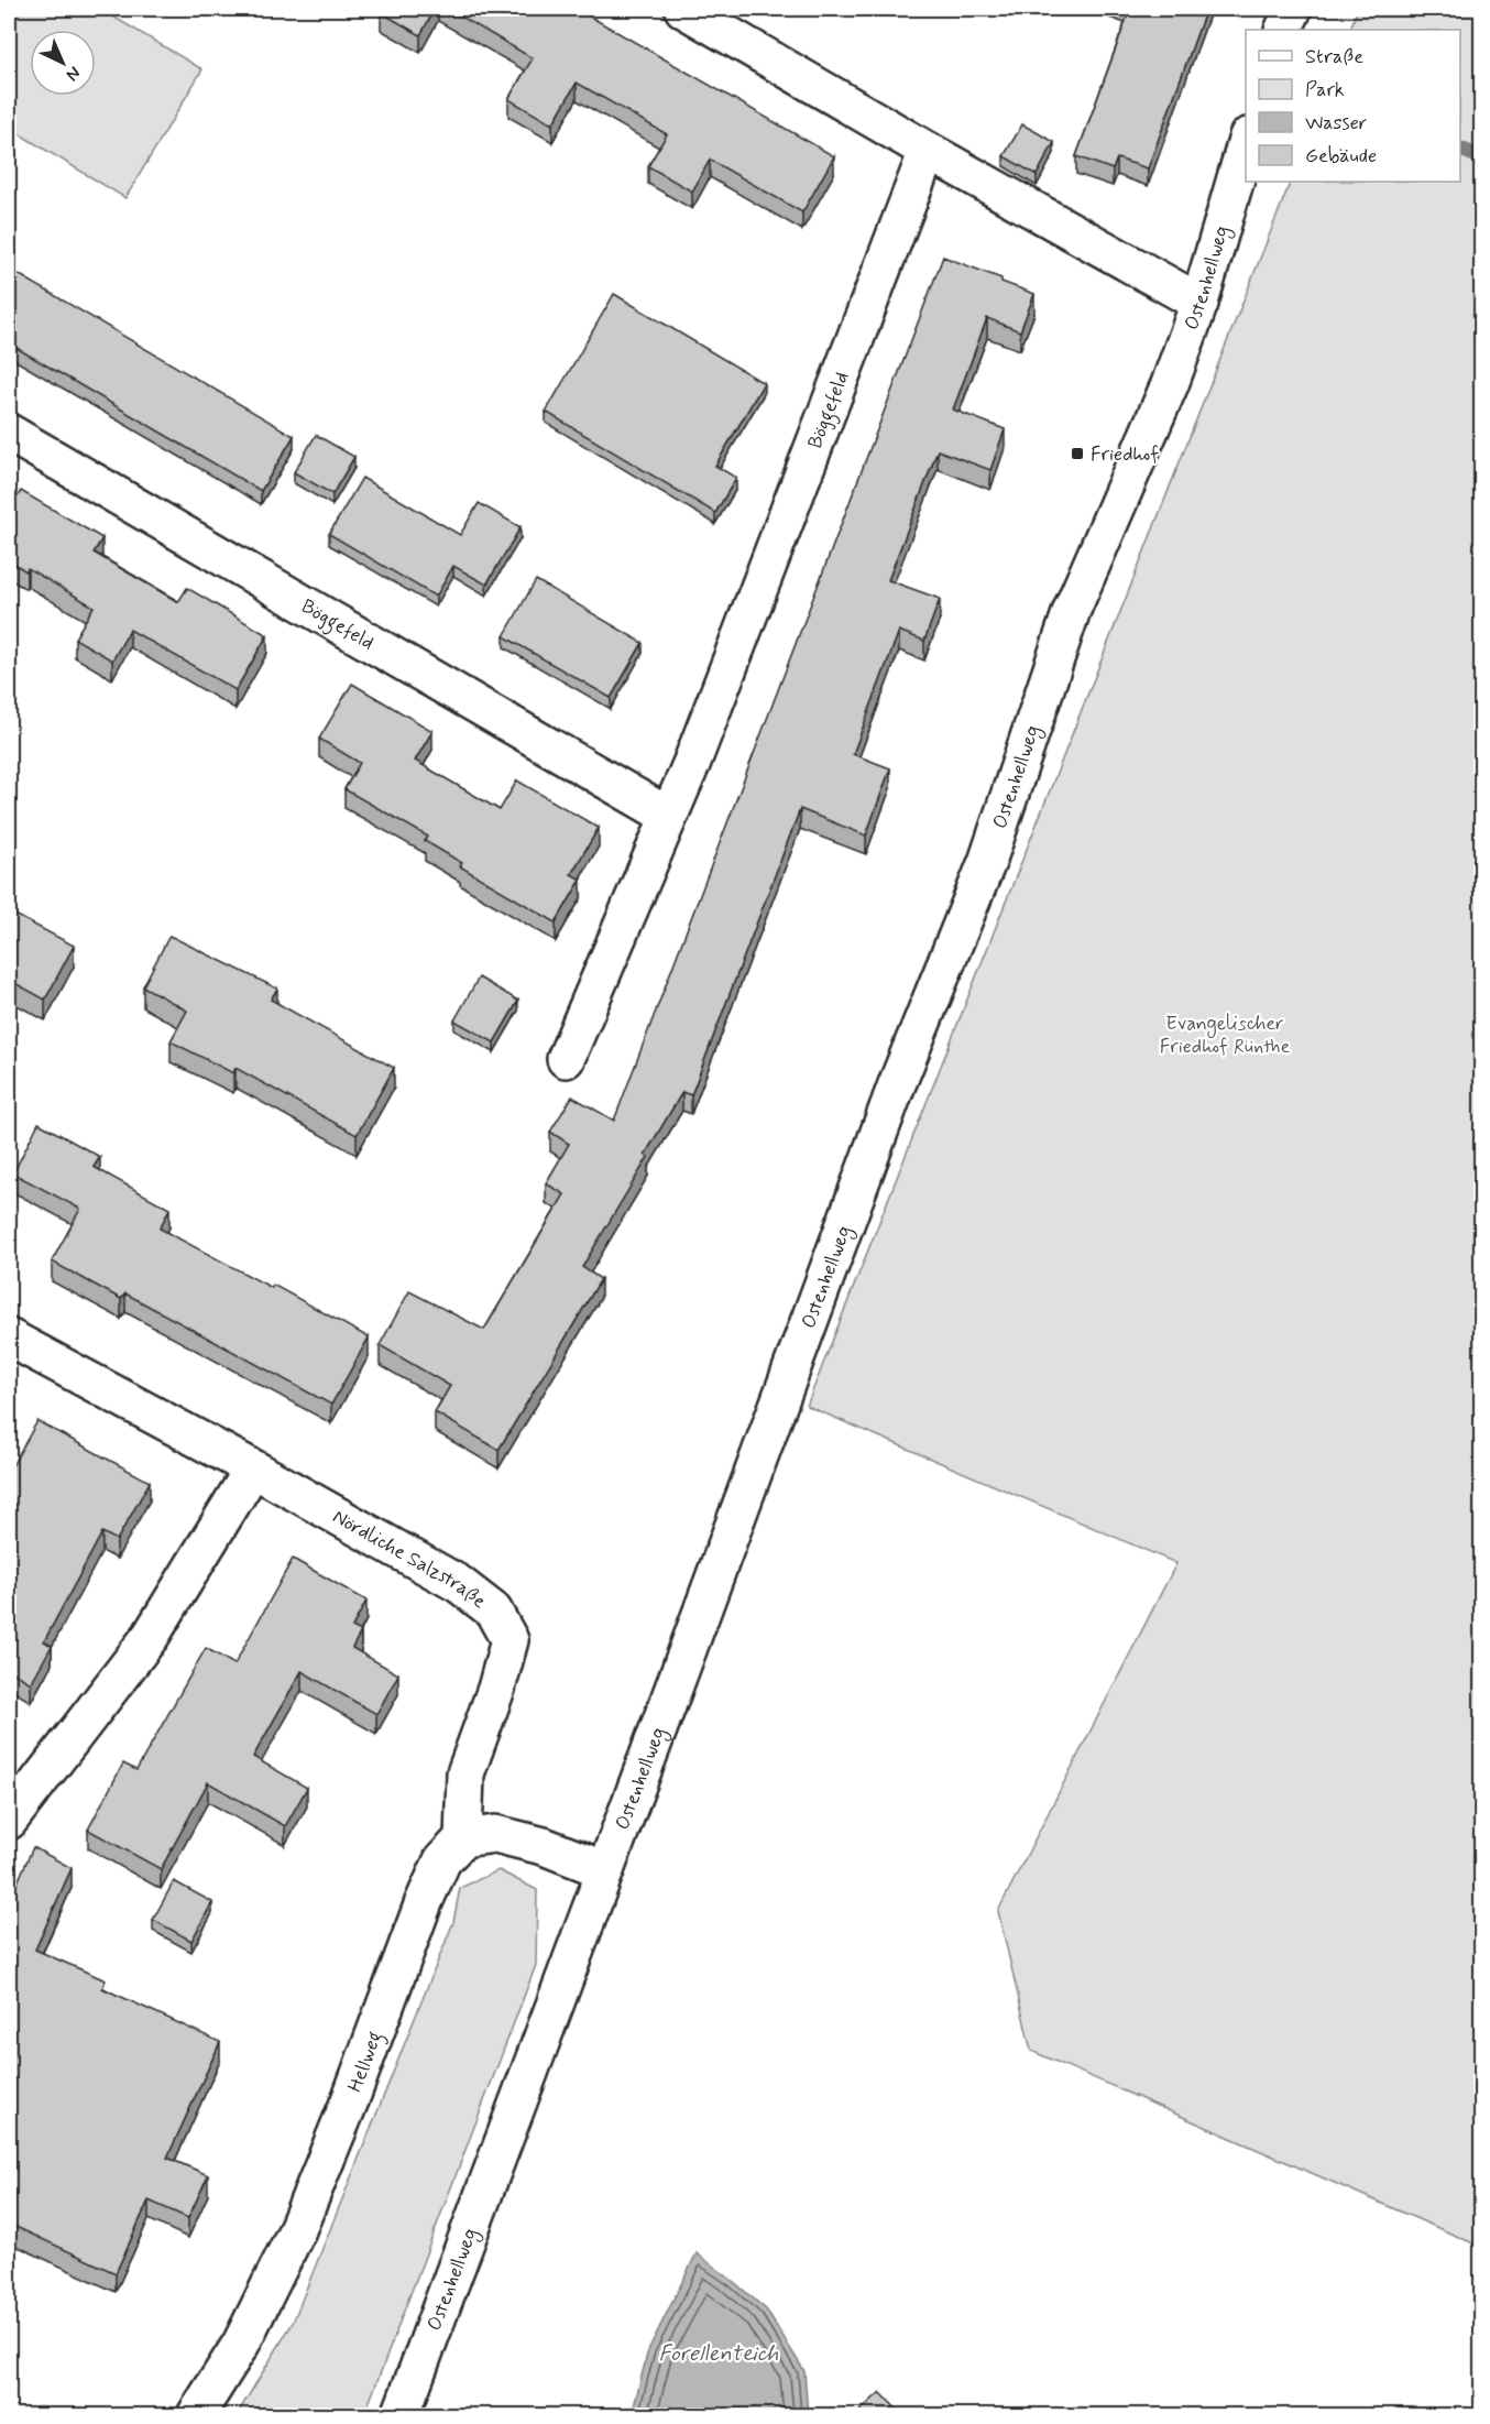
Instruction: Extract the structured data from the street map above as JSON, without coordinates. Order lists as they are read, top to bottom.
{
  "streets": {
    "street": [
      "Ostenhellweg",
      "Böggefeld",
      "Nördliche Salzstraße",
      "Hellweg"
    ]
  },
  "crossings": [
    ["Nördliche Salzstraße", "Hellweg"]
  ],
  "water": ["Forellenteich"],
  "parks": ["Evangelischer Friedhof Rünthe"],
  "places": {
    "transit": ["Friedhof"]
  },
  "legend": [
    "Straße",
    "Park",
    "Wasser",
    "Gebäude"
  ],
  "north": "bottom right"
}
